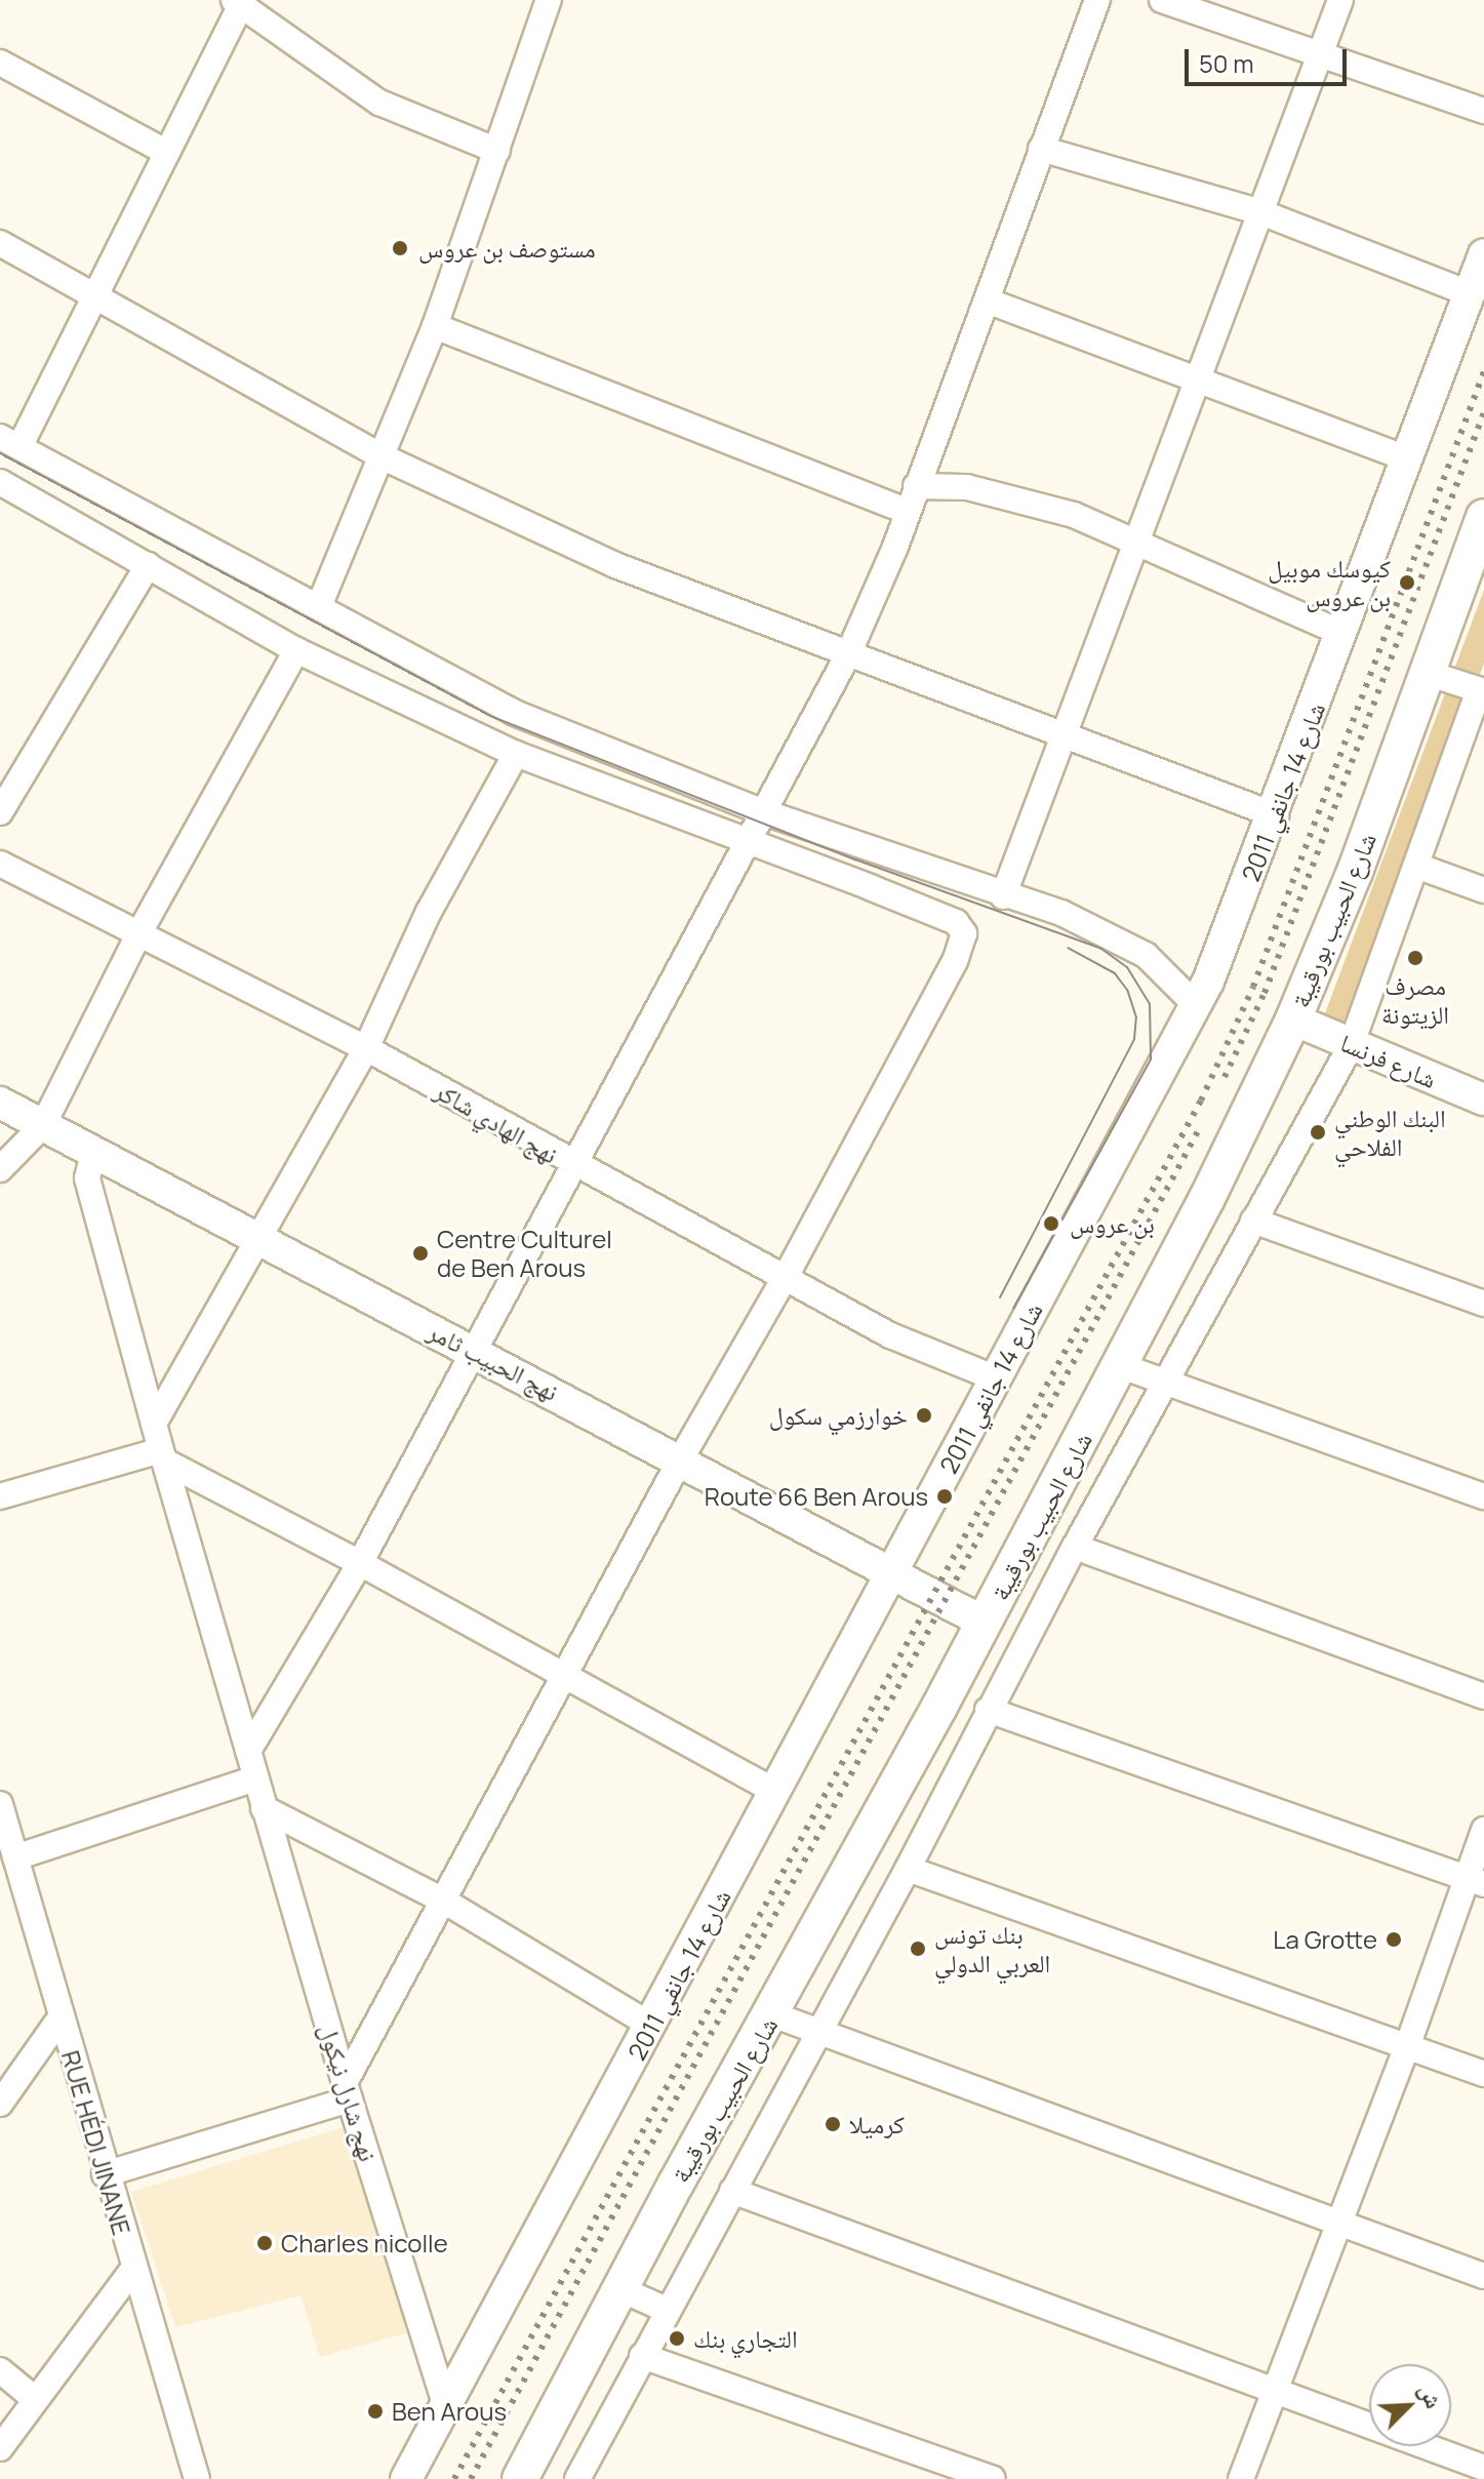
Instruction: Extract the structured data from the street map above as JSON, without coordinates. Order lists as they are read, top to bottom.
{
  "streets": {
    "main road": ["شارع الحبيب بورقيبة"],
    "street": [
      "شارع 14 جانفي 2011",
      "شارع فرنسا",
      "نهج الهادي شاكر",
      "نهج الحبيب ثامر",
      "نهج شارل نيكول",
      "RUE HÉDI JINANE"
    ]
  },
  "crossings": [
    ["شارع 14 جانفي 2011", "نهج الهادي شاكر"],
    ["شارع 14 جانفي 2011", "نهج الحبيب ثامر"],
    ["شارع 14 جانفي 2011", "نهج شارل نيكول"],
    ["شارع الحبيب بورقيبة", "شارع فرنسا"],
    ["شارع الحبيب بورقيبة", "نهج الحبيب ثامر"],
    ["نهج الحبيب ثامر", "نهج شارل نيكول"]
  ],
  "places": [
    "مستوصف بن عروس",
    "كيوسك موبيل بن عروس",
    "مصرف الزيتونة",
    "البنك الوطني الفلاحي",
    "بن عروس",
    "Centre Culturel de Ben Arous",
    "خوارزمي سكول",
    "Route 66 Ben Arous",
    "La Grotte",
    "بنك تونس العربي الدولي",
    "كرميلا",
    "Charles nicolle",
    "التجاري بنك",
    "Ben Arous"
  ],
  "scale_bar": "50 m",
  "north": "top right"
}
